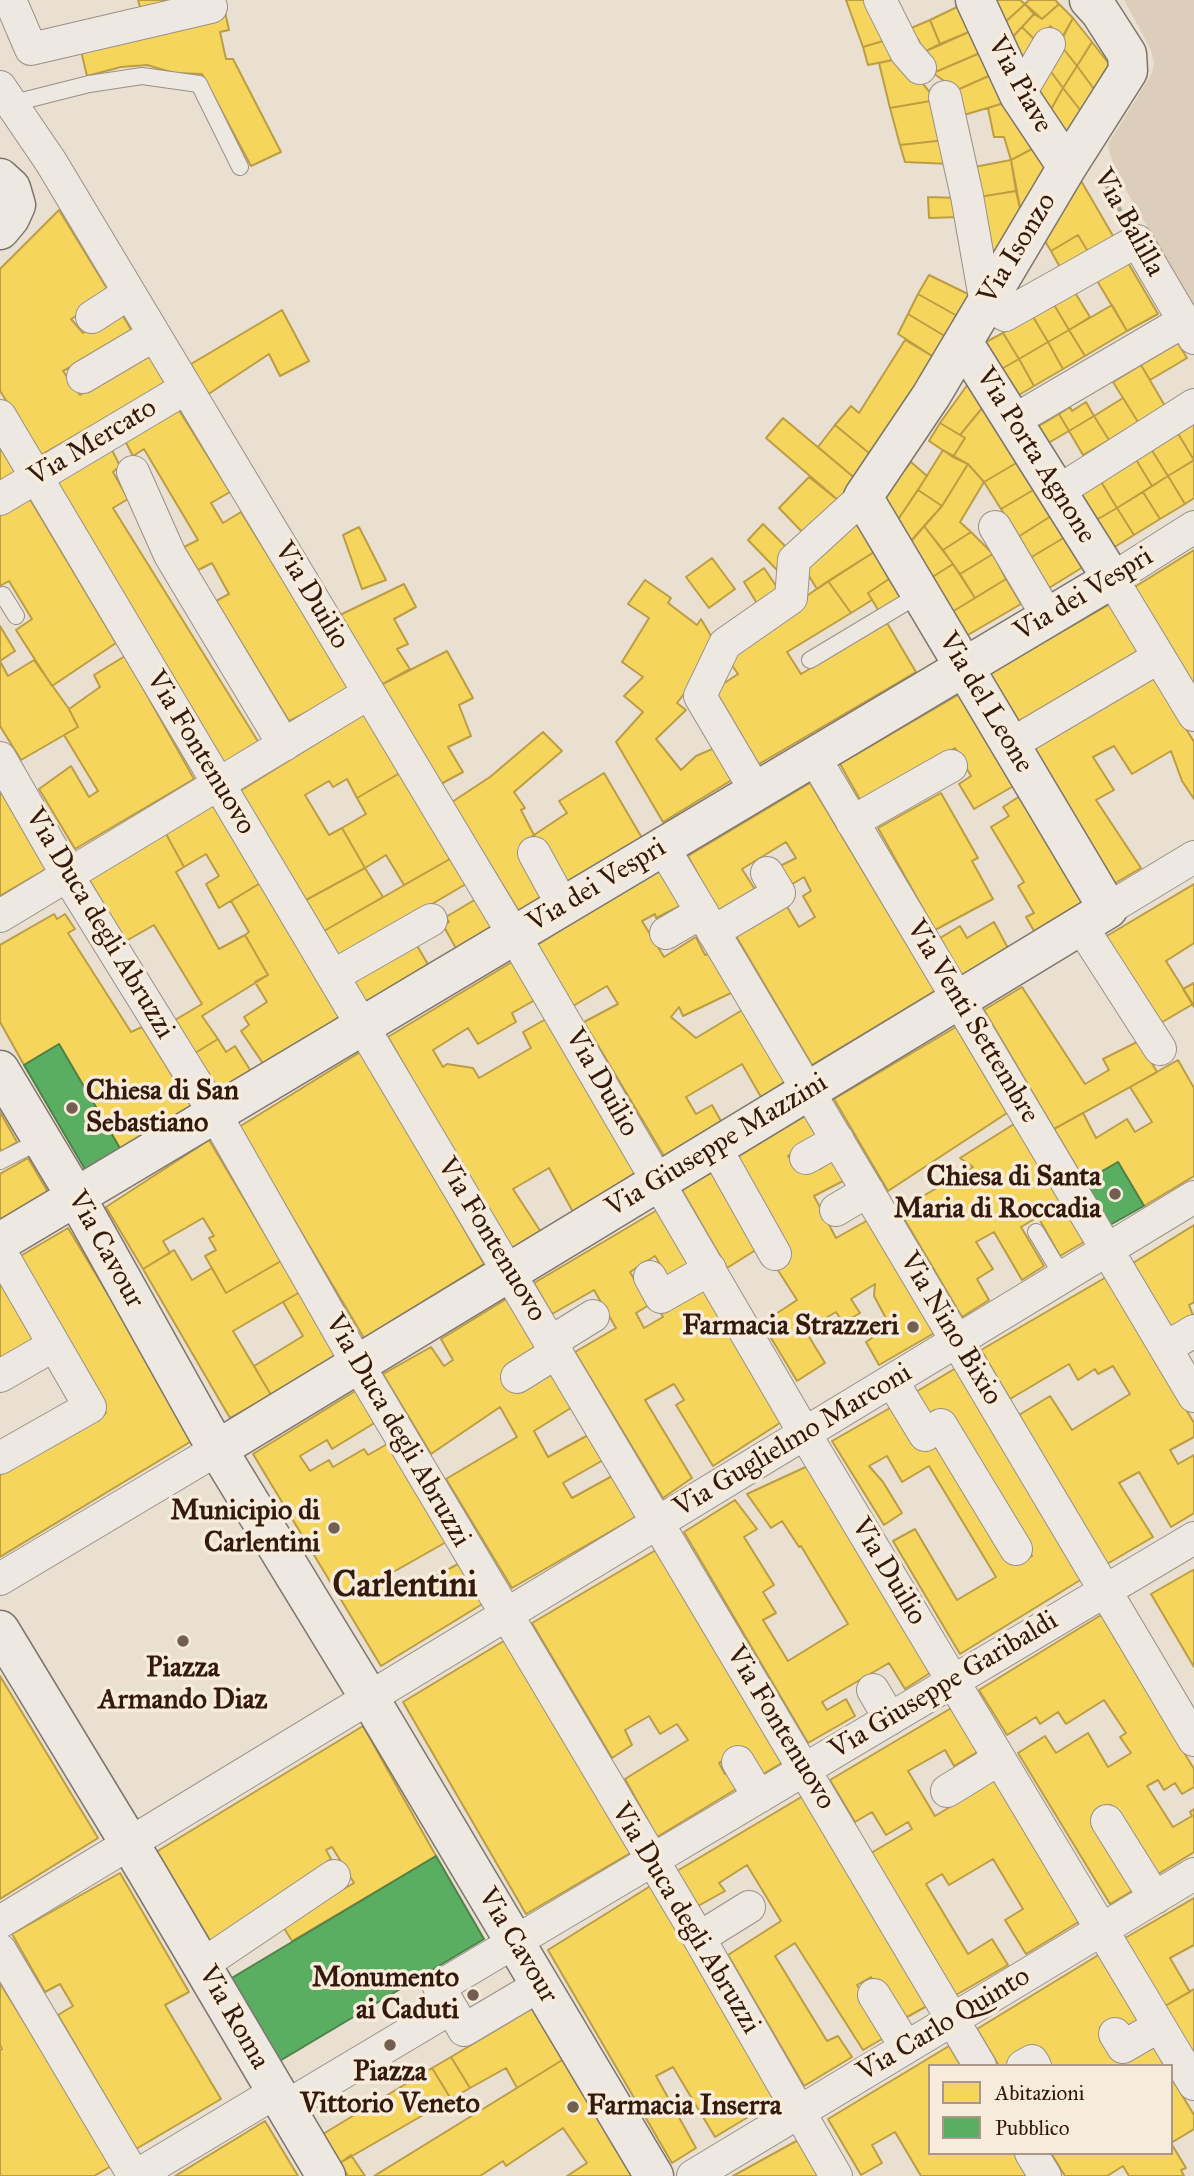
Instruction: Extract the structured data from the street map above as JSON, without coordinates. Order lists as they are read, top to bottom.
{
  "streets": {
    "street": [
      "Via Piave",
      "Via Balilla",
      "Via Isonzo",
      "Via Mercato",
      "Via Porta Agnone",
      "Via dei Vespri",
      "Via Duilio",
      "Via del Leone",
      "Via Fontenuovo",
      "Via Duca degli Abruzzi",
      "Via Venti Settembre",
      "Via Giuseppe Mazzini",
      "Via Cavour",
      "Via Nino Bixio",
      "Via Guglielmo Marconi",
      "Via Giuseppe Garibaldi",
      "Via Roma",
      "Via Carlo Quinto"
    ]
  },
  "crossings": [
    ["Via Piave", "Via Balilla"],
    ["Via Piave", "Via Isonzo"],
    ["Via Balilla", "Via Isonzo"],
    ["Via Isonzo", "Via Porta Agnone"],
    ["Via Isonzo", "Via del Leone"],
    ["Via Mercato", "Via Duilio"],
    ["Via Mercato", "Via Fontenuovo"],
    ["Via Porta Agnone", "Via dei Vespri"],
    ["Via dei Vespri", "Via Duilio"],
    ["Via dei Vespri", "Via del Leone"],
    ["Via dei Vespri", "Via Fontenuovo"],
    ["Via dei Vespri", "Via Duca degli Abruzzi"],
    ["Via dei Vespri", "Via Venti Settembre"],
    ["Via dei Vespri", "Via Cavour"],
    ["Via dei Vespri", "Via Nino Bixio"],
    ["Via Duilio", "Via Giuseppe Mazzini"],
    ["Via Duilio", "Via Guglielmo Marconi"],
    ["Via Duilio", "Via Giuseppe Garibaldi"],
    ["Via Duilio", "Via Carlo Quinto"],
    ["Via del Leone", "Via Giuseppe Mazzini"],
    ["Via Fontenuovo", "Via Giuseppe Mazzini"],
    ["Via Fontenuovo", "Via Guglielmo Marconi"],
    ["Via Fontenuovo", "Via Giuseppe Garibaldi"],
    ["Via Fontenuovo", "Via Carlo Quinto"],
    ["Via Duca degli Abruzzi", "Via Giuseppe Mazzini"],
    ["Via Duca degli Abruzzi", "Via Guglielmo Marconi"],
    ["Via Duca degli Abruzzi", "Via Giuseppe Garibaldi"],
    ["Via Duca degli Abruzzi", "Via Carlo Quinto"],
    ["Via Venti Settembre", "Via Giuseppe Mazzini"],
    ["Via Venti Settembre", "Via Guglielmo Marconi"],
    ["Via Giuseppe Mazzini", "Via Cavour"],
    ["Via Giuseppe Mazzini", "Via Nino Bixio"],
    ["Via Cavour", "Via Guglielmo Marconi"],
    ["Via Cavour", "Via Giuseppe Garibaldi"],
    ["Via Nino Bixio", "Via Guglielmo Marconi"],
    ["Via Nino Bixio", "Via Giuseppe Garibaldi"],
    ["Via Guglielmo Marconi", "Via Roma"]
  ],
  "districts": ["Carlentini"],
  "places": [
    "Chiesa di San Sebastiano",
    "Chiesa di Santa Maria di Roccadia",
    "Farmacia Strazzeri",
    "Municipio di Carlentini",
    "Piazza Armando Diaz",
    "Monumento ai Caduti",
    "Piazza Vittorio Veneto",
    "Farmacia Inserra"
  ],
  "legend": ["Abitazioni", "Pubblico"]
}
